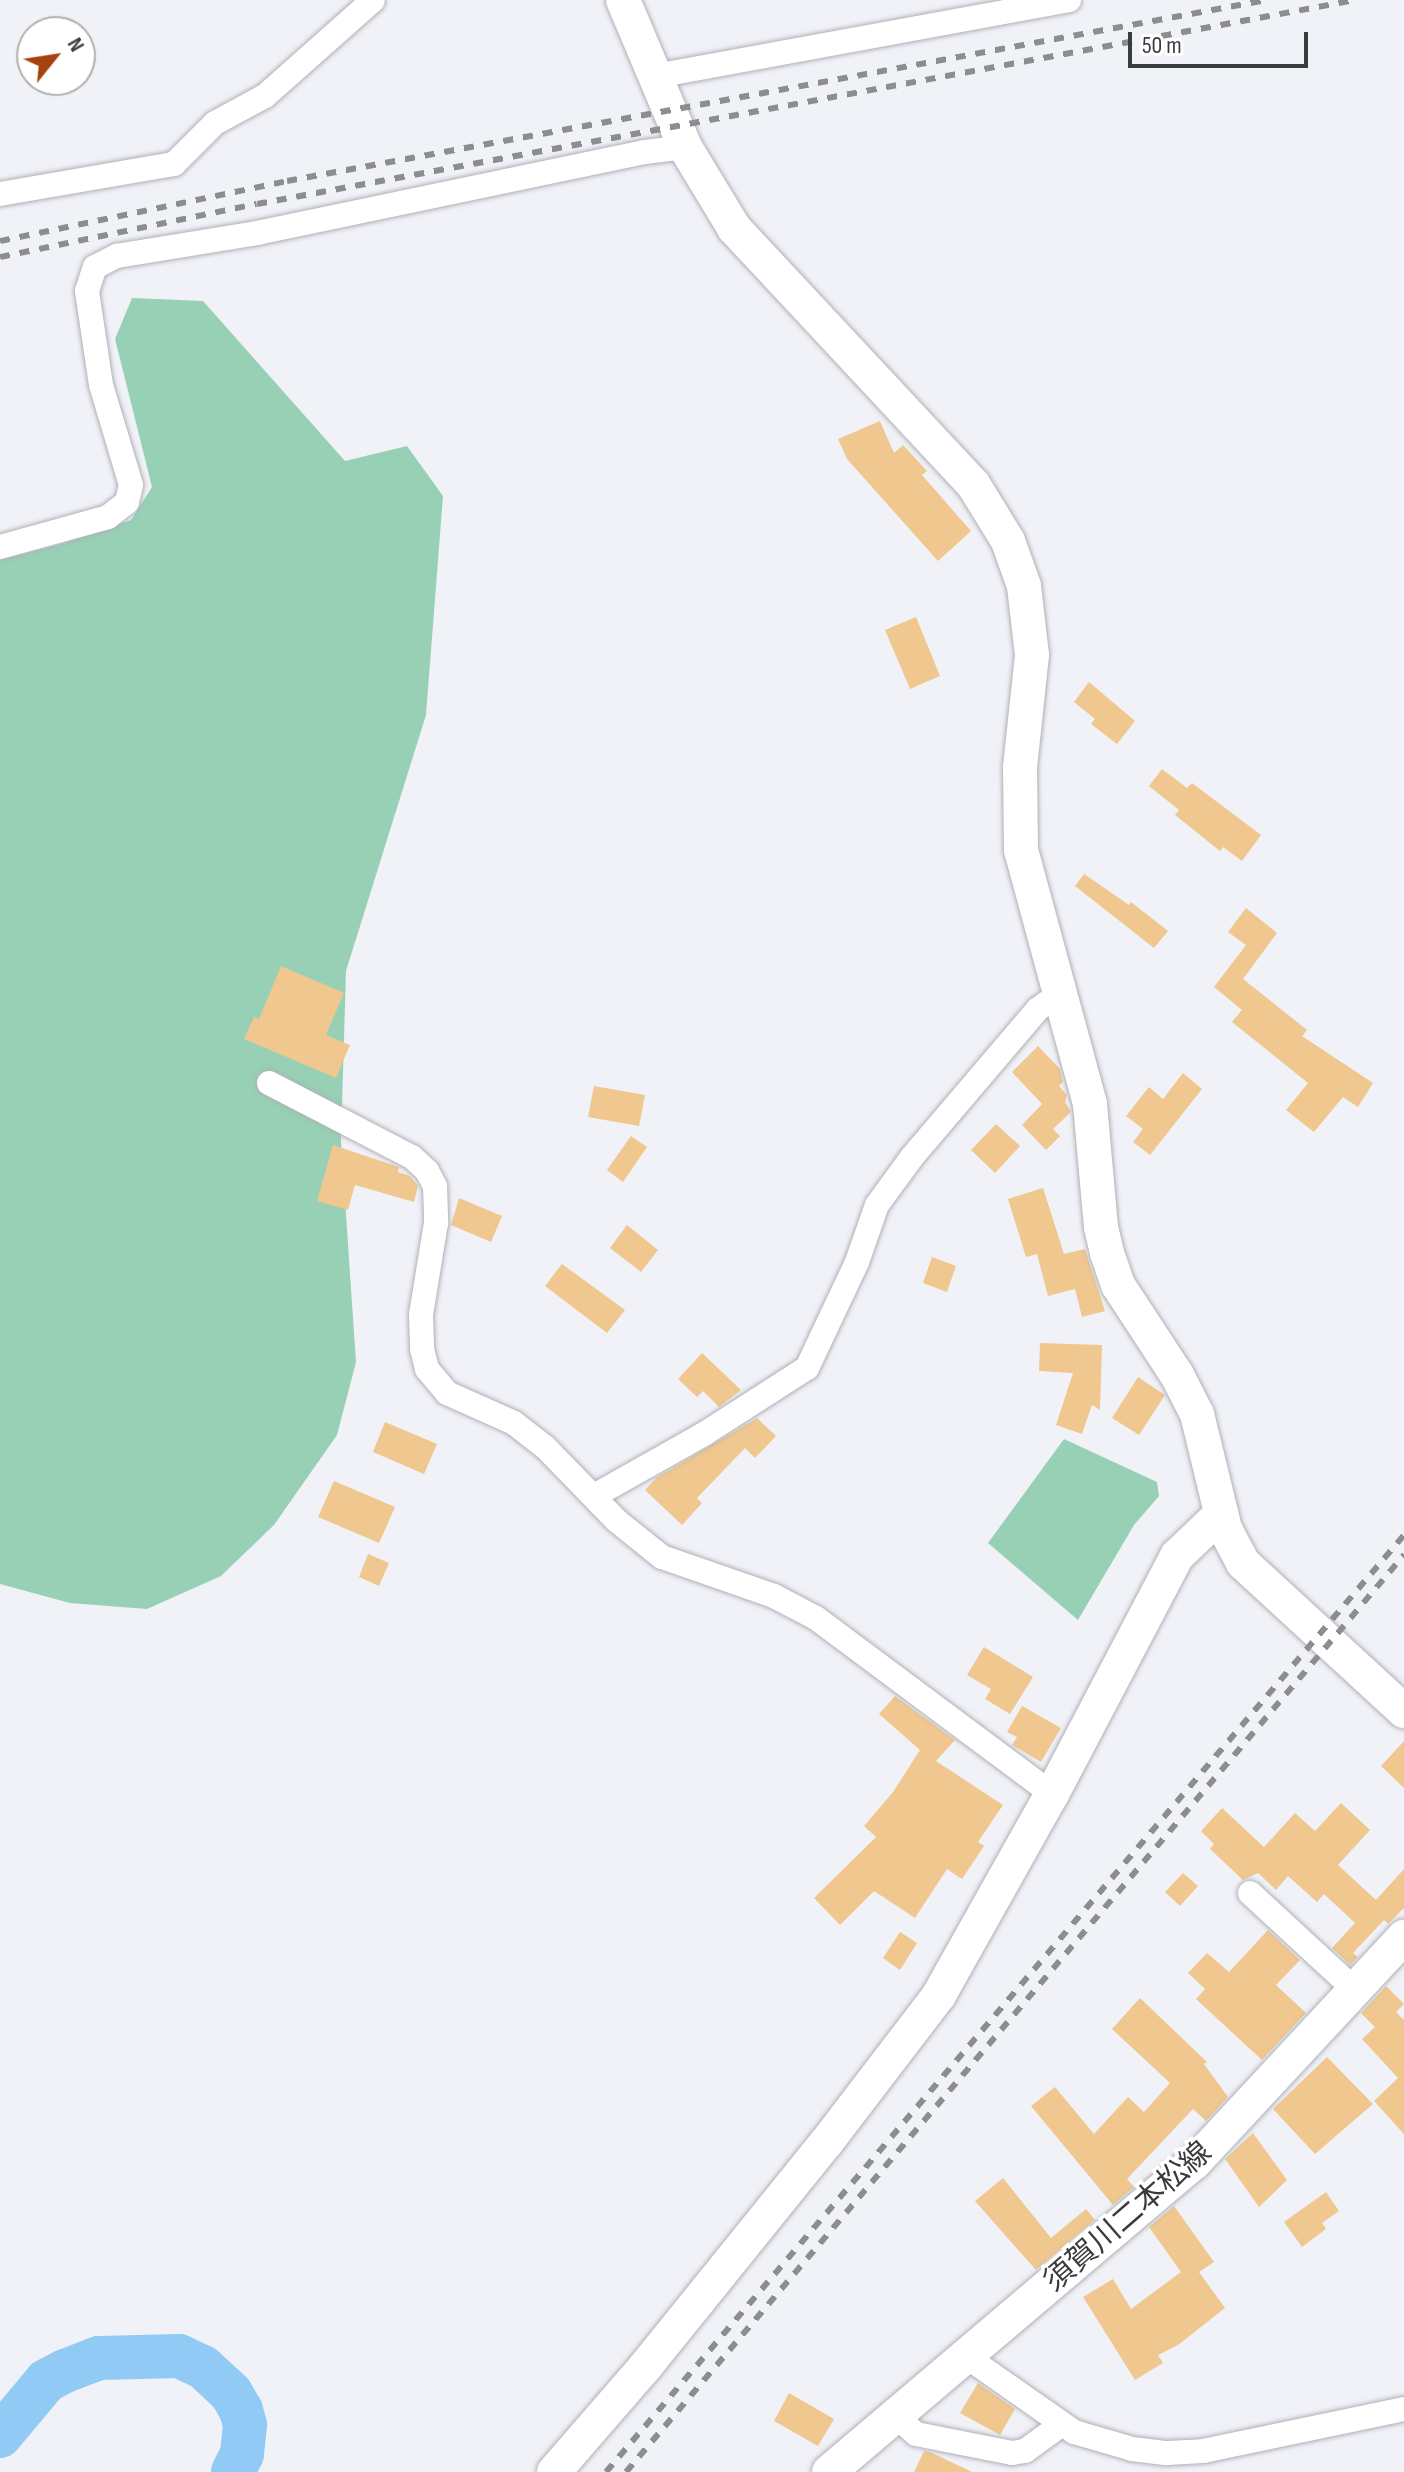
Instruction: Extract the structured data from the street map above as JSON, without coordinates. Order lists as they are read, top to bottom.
{
  "streets": {
    "street": ["須賀川二本松線"]
  },
  "scale_bar": "50 m",
  "north": "top right"
}
